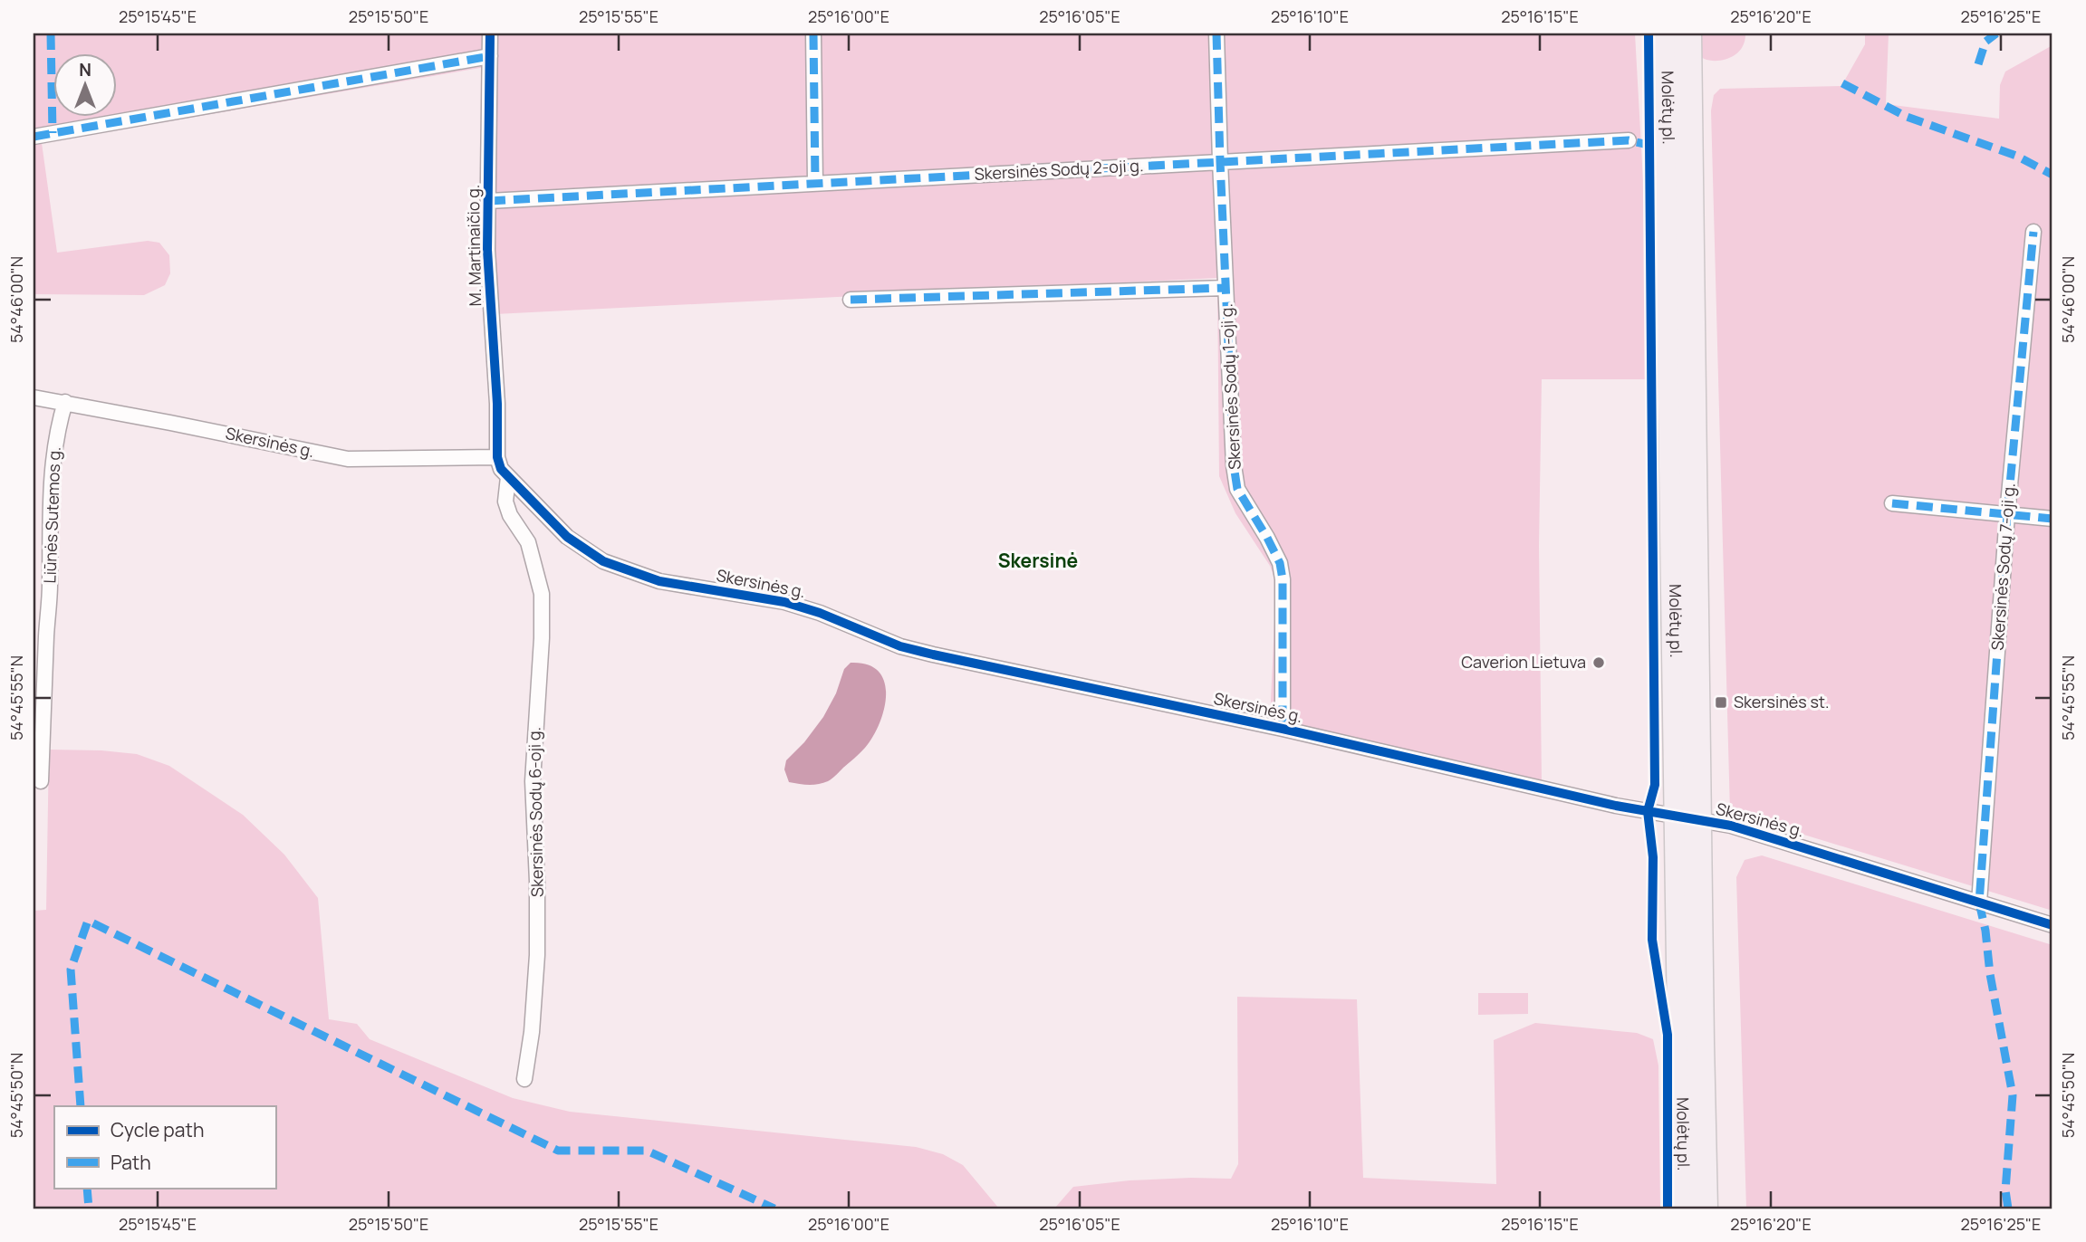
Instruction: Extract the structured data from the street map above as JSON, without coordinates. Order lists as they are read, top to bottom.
{
  "streets": {
    "highway": ["Molėtų pl."],
    "street": [
      "Skersinės Sodų 2-oji g.",
      "M. Martinaičio g.",
      "Skersinės Sodų 1-oji g.",
      "Skersinės g.",
      "Liūnės Sutemos g.",
      "Skersinės Sodų 7-oji g.",
      "Skersinės Sodų 6-oji g."
    ]
  },
  "crossings": [
    ["Molėtų pl.", "Skersinės g."],
    ["Skersinės Sodų 2-oji g.", "M. Martinaičio g."],
    ["Skersinės Sodų 2-oji g.", "Skersinės Sodų 1-oji g."],
    ["M. Martinaičio g.", "Skersinės g."],
    ["Skersinės Sodų 1-oji g.", "Skersinės g."],
    ["Skersinės g.", "Liūnės Sutemos g."],
    ["Skersinės g.", "Skersinės Sodų 7-oji g."],
    ["Skersinės g.", "Skersinės Sodų 6-oji g."]
  ],
  "districts": ["Skersinė"],
  "places": {
    "other": ["Caverion Lietuva"],
    "transit": ["Skersinės st."]
  },
  "legend": ["Cycle path", "Path"],
  "north": "top",
  "coordinates": [
    "25°15'45\"E",
    "25°15'50\"E",
    "25°15'55\"E",
    "25°16'00\"E",
    "25°16'05\"E",
    "25°16'10\"E",
    "25°16'15\"E",
    "25°16'20\"E",
    "25°16'25\"E",
    "54°46'00\"N",
    "54°45'55\"N",
    "54°45'50\"N"
  ]
}
